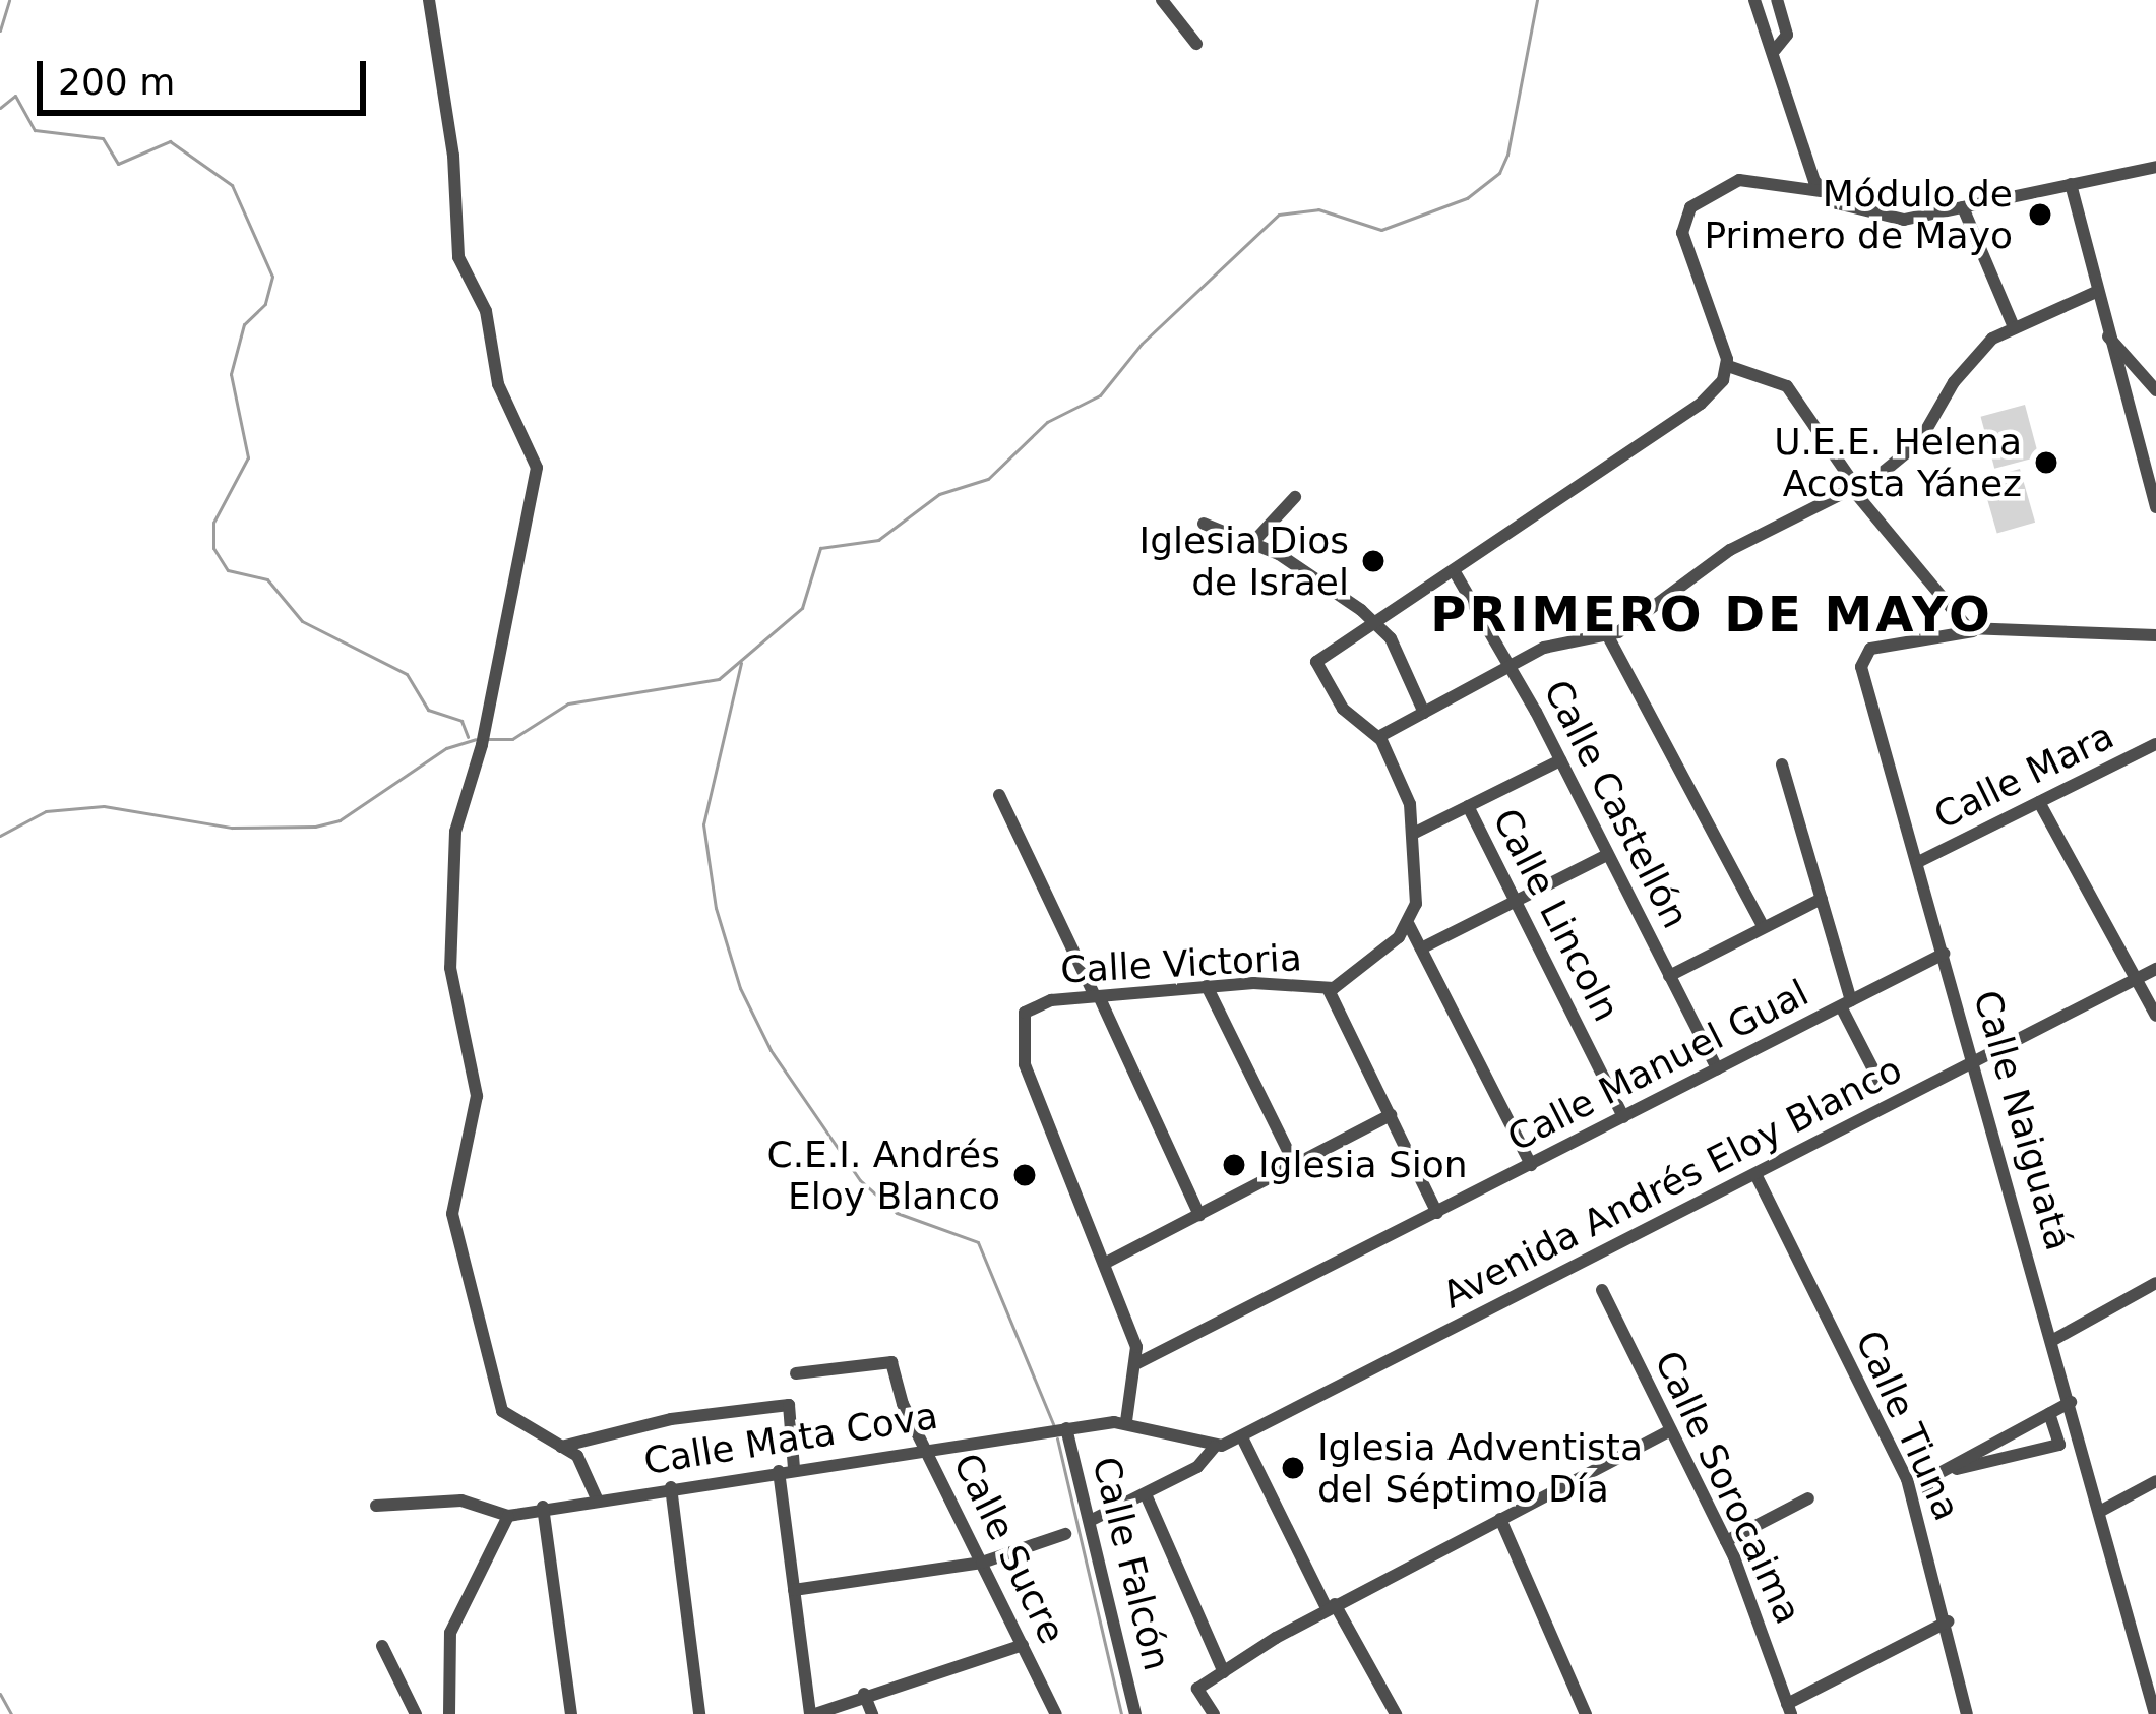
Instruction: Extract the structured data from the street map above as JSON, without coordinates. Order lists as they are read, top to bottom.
{
  "streets": {
    "street": [
      "Calle Mara",
      "Calle Castellón",
      "Calle Lincoln",
      "Calle Victoria",
      "Calle Manuel Gual",
      "Calle Naiguatá",
      "Avenida Andrés Eloy Blanco",
      "Calle Tiuna",
      "Calle Mata Cova",
      "Calle Sorocaima",
      "Calle Sucre",
      "Calle Falcón"
    ]
  },
  "crossings": [
    ["Calle Mara", "Calle Naiguatá"],
    ["Calle Castellón", "Calle Manuel Gual"],
    ["Calle Lincoln", "Calle Manuel Gual"],
    ["Calle Victoria", "Calle Manuel Gual"],
    ["Calle Victoria", "Calle Mata Cova"],
    ["Calle Manuel Gual", "Calle Naiguatá"],
    ["Calle Naiguatá", "Avenida Andrés Eloy Blanco"],
    ["Avenida Andrés Eloy Blanco", "Calle Tiuna"],
    ["Avenida Andrés Eloy Blanco", "Calle Mata Cova"],
    ["Avenida Andrés Eloy Blanco", "Calle Sorocaima"],
    ["Avenida Andrés Eloy Blanco", "Calle Falcón"],
    ["Calle Mata Cova", "Calle Sucre"],
    ["Calle Mata Cova", "Calle Falcón"]
  ],
  "districts": ["PRIMERO DE MAYO"],
  "places": [
    "Módulo de Primero de Mayo",
    "U.E.E. Helena Acosta Yánez",
    "Iglesia Dios de Israel",
    "Iglesia Sion",
    "C.E.I. Andrés Eloy Blanco",
    "Iglesia Adventista del Séptimo Día"
  ],
  "scale_bar": "200 m"
}
